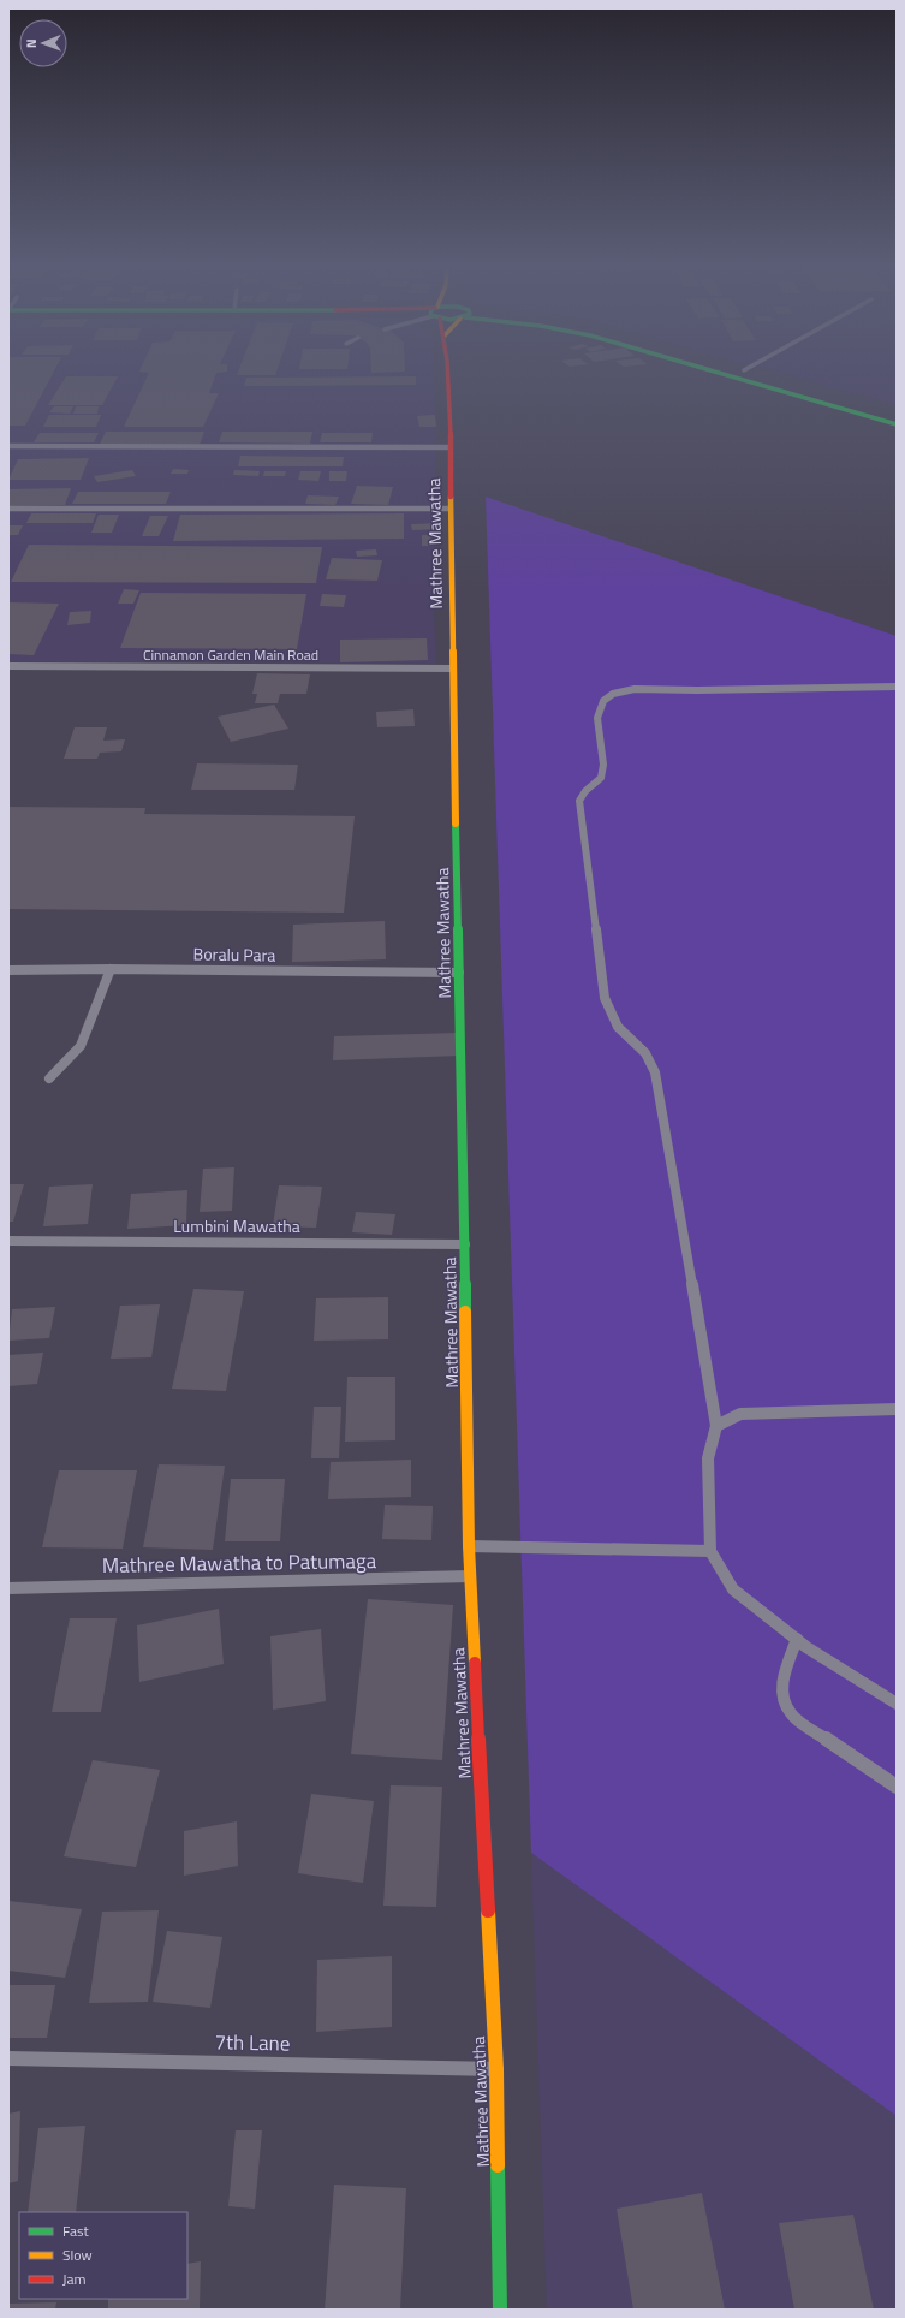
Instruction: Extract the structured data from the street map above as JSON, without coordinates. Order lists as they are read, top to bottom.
{
  "streets": {
    "main road": ["Mathree Mawatha"],
    "street": [
      "Cinnamon Garden Main Road",
      "Boralu Para",
      "Lumbini Mawatha",
      "Mathree Mawatha to Patumaga",
      "7th Lane"
    ]
  },
  "crossings": [
    ["Mathree Mawatha", "Cinnamon Garden Main Road"],
    ["Mathree Mawatha", "Boralu Para"],
    ["Mathree Mawatha", "Lumbini Mawatha"],
    ["Mathree Mawatha", "Mathree Mawatha to Patumaga"],
    ["Mathree Mawatha", "7th Lane"]
  ],
  "legend": ["Fast", "Slow", "Jam"],
  "north": "left"
}
